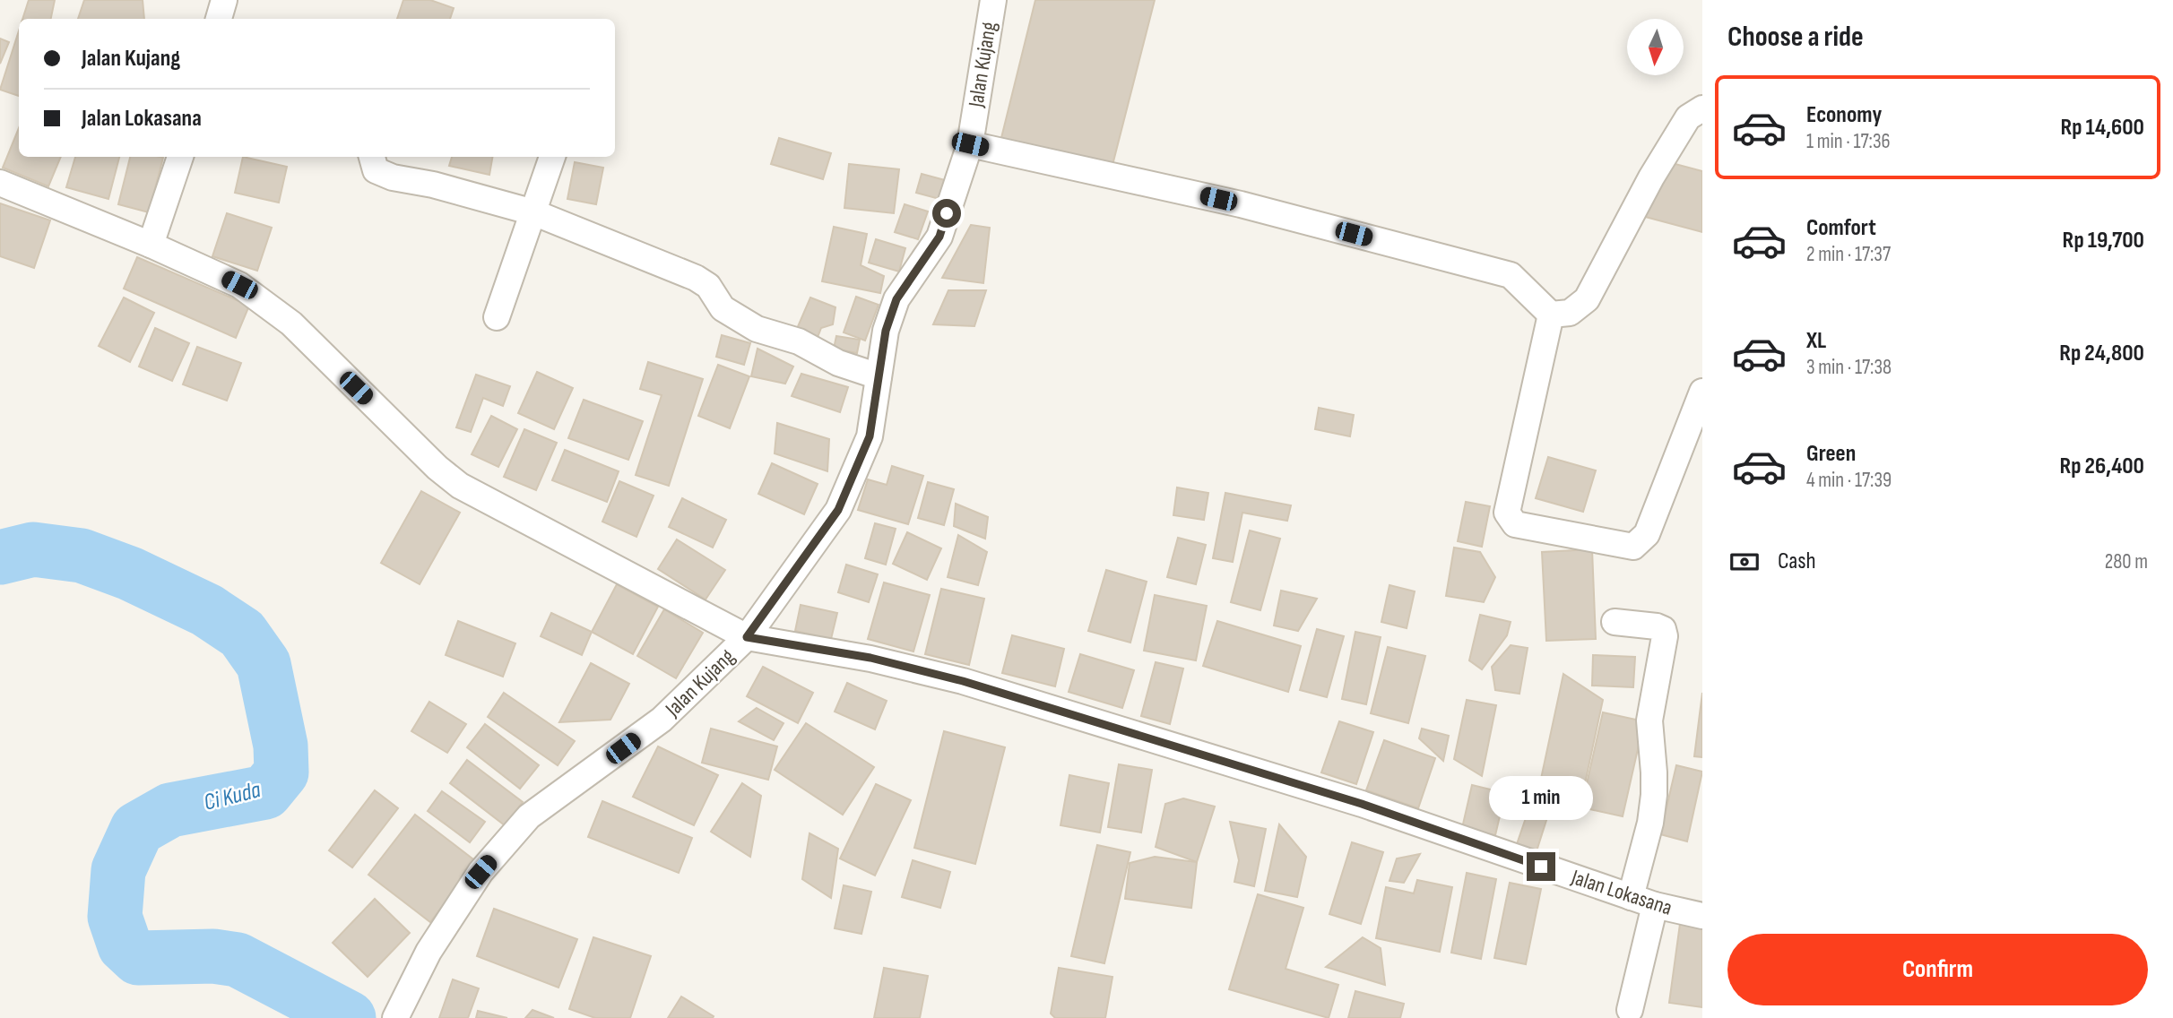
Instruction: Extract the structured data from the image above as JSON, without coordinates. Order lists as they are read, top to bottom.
{
  "streets": {
    "street": ["Jalan Kujang", "Jalan Lokasana"]
  },
  "crossings": [
    ["Jalan Kujang", "Jalan Lokasana"]
  ],
  "water": ["Ci Kuda"],
  "north": "bottom",
  "page": {
    "heading": "Choose a ride",
    "banner": ["Jalan Kujang", "Jalan Lokasana"],
    "list": [
      {
        "name": "Economy",
        "note": "1 min · 17:36",
        "value": "Rp 14,600"
      },
      {
        "name": "Comfort",
        "note": "2 min · 17:37",
        "value": "Rp 19,700"
      },
      {
        "name": "XL",
        "note": "3 min · 17:38",
        "value": "Rp 24,800"
      },
      {
        "name": "Green",
        "note": "4 min · 17:39",
        "value": "Rp 26,400"
      }
    ],
    "pay": ["Cash", "280 m"],
    "bubble": "1 min",
    "buttons": "Confirm"
  }
}
